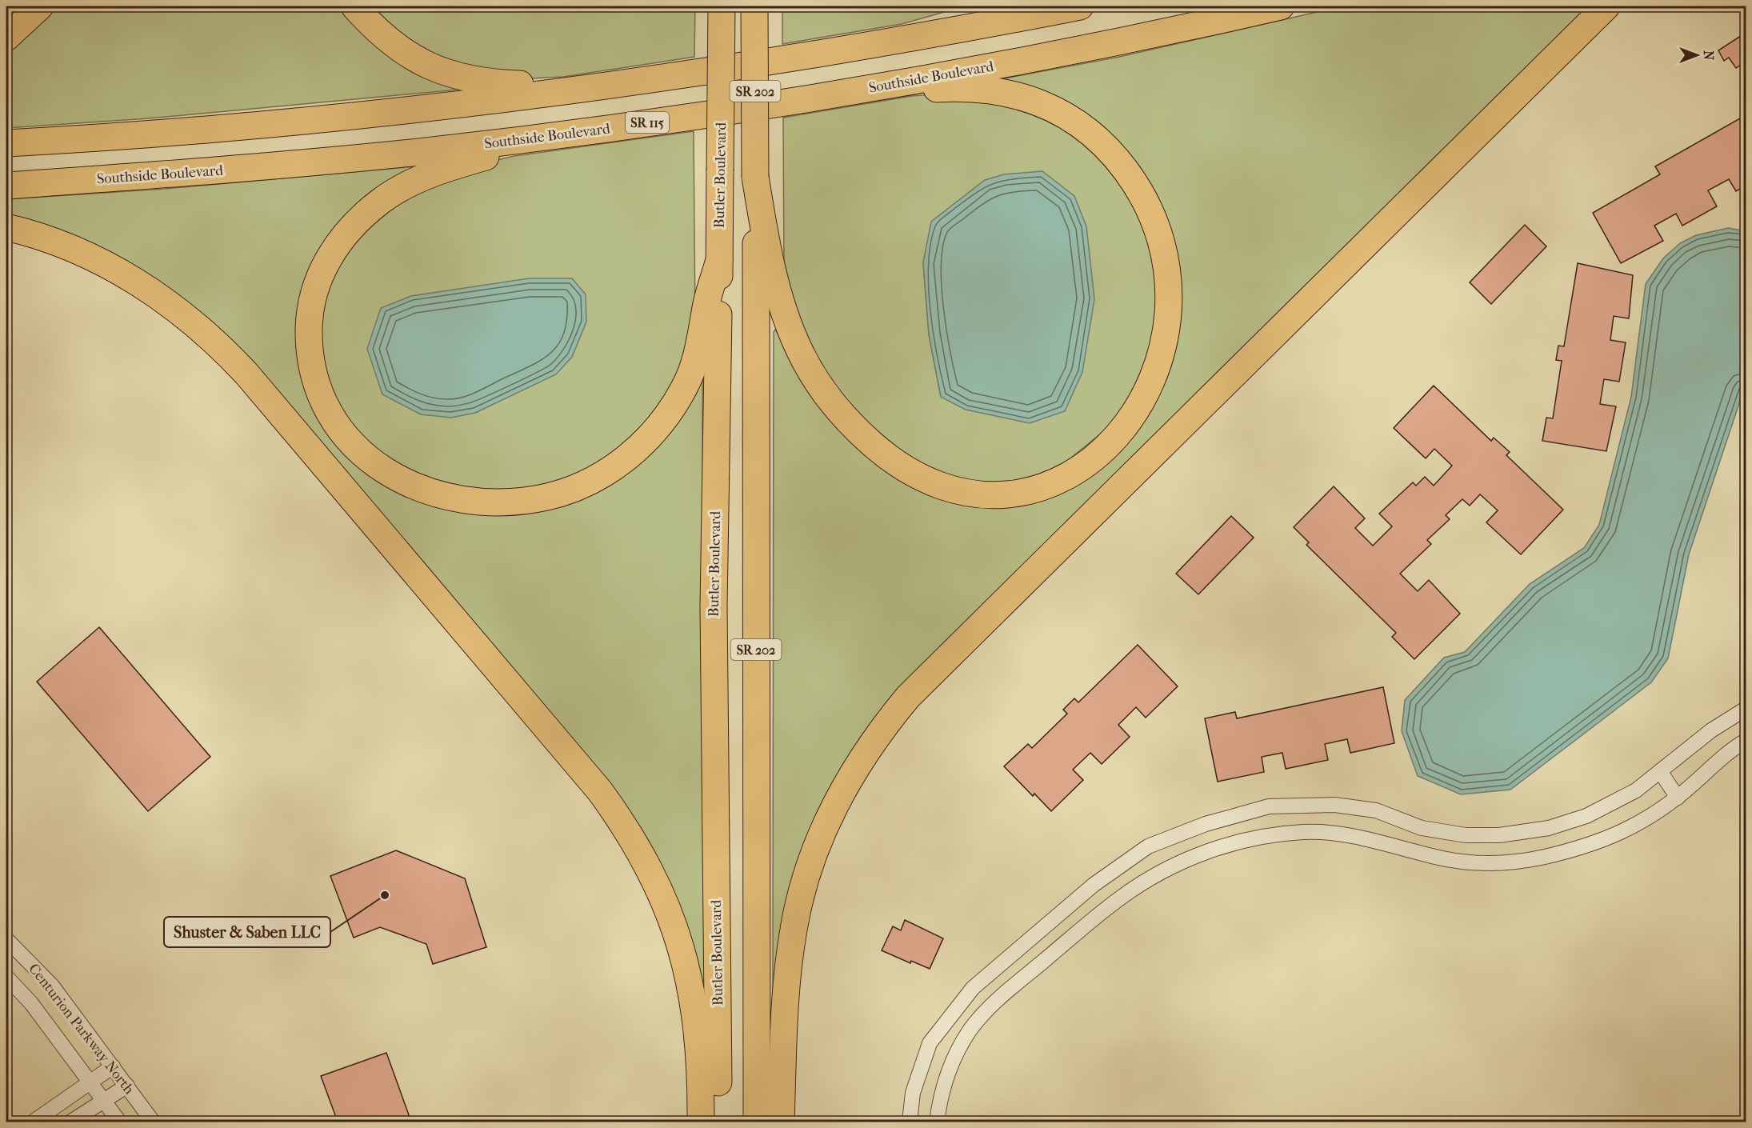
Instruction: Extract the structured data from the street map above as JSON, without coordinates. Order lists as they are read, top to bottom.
{
  "streets": {
    "highway": [
      "Southside Boulevard",
      "SR 202",
      "SR 115",
      "Butler Boulevard"
    ],
    "street": ["Centurion Parkway North"]
  },
  "places": ["Shuster & Saben LLC"],
  "north": "right"
}
